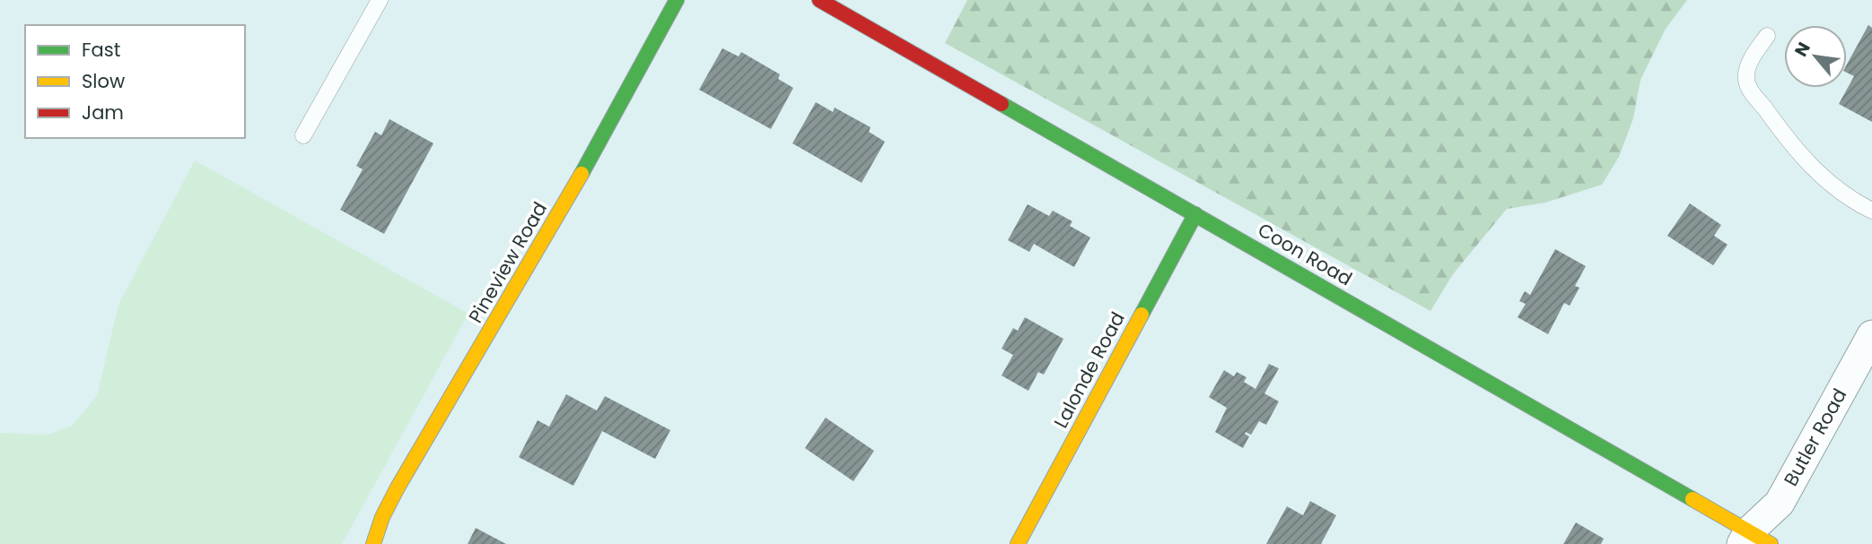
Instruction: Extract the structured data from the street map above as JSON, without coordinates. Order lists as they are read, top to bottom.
{
  "streets": {
    "street": [
      "Coon Road",
      "Pineview Road",
      "Lalonde Road",
      "Butler Road"
    ]
  },
  "crossings": [
    ["Coon Road", "Lalonde Road"],
    ["Coon Road", "Butler Road"]
  ],
  "legend": ["Fast", "Slow", "Jam"],
  "north": "top left"
}
